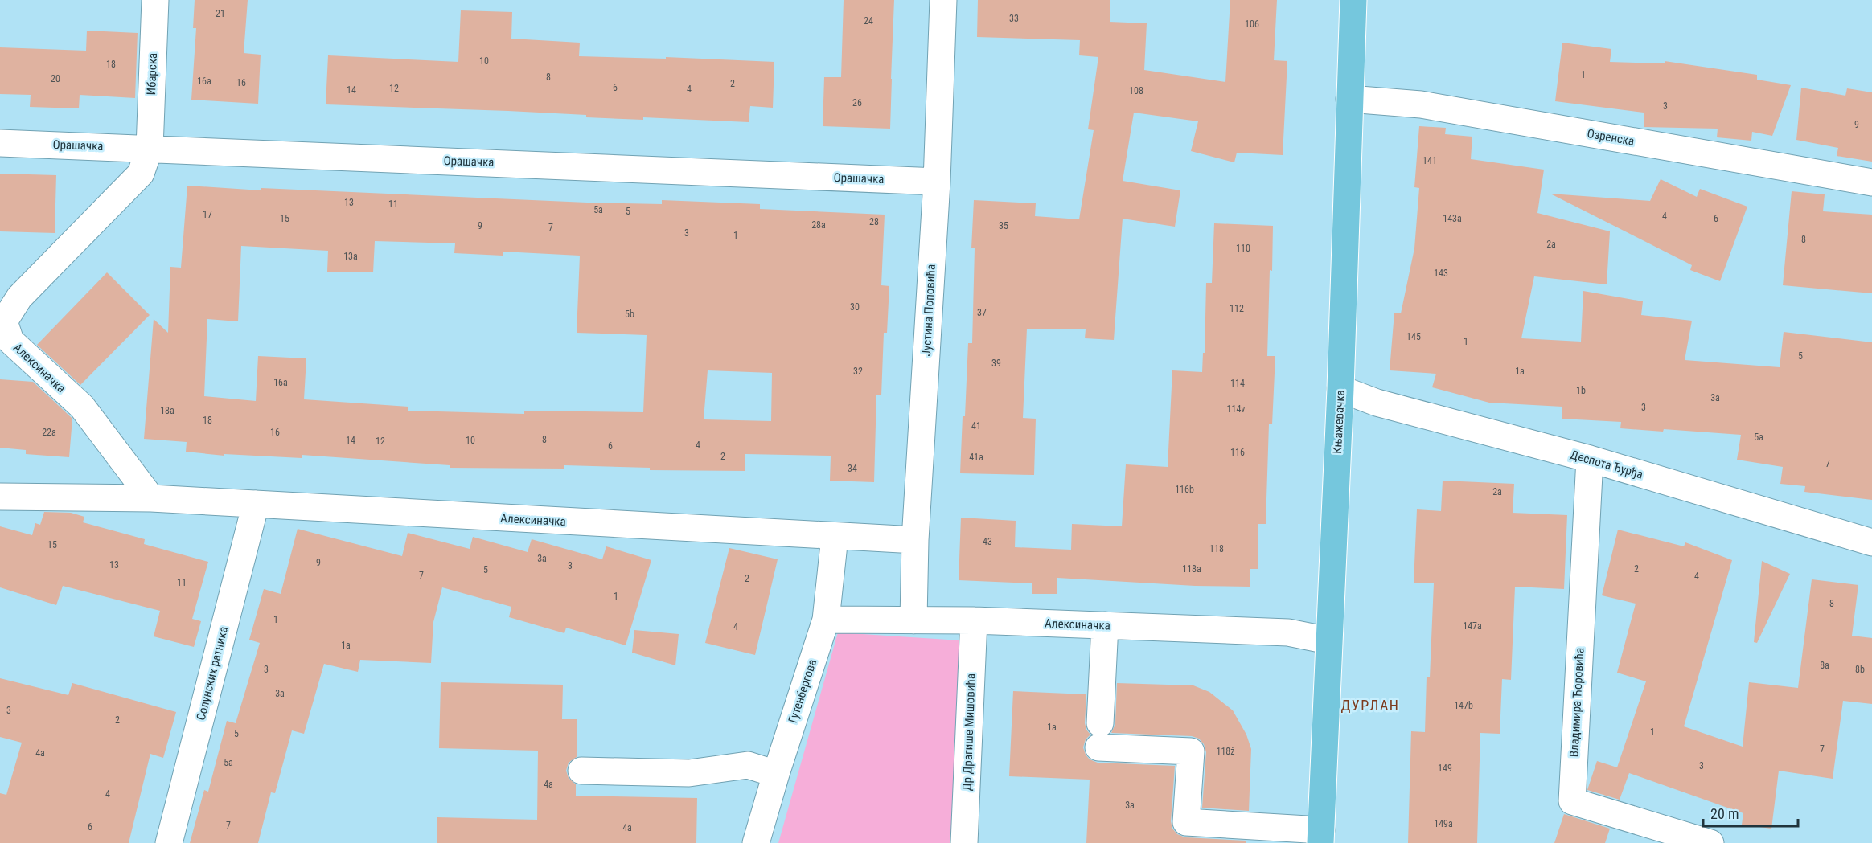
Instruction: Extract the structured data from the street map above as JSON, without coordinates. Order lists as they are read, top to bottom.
{
  "streets": {
    "main road": ["Књажевачка"],
    "street": [
      "Ибарска",
      "Озренска",
      "Орашачка",
      "Јустина Поповића",
      "Алексиначка",
      "Деспота Ђурђа",
      "Солунских ратника",
      "Гутенбергова",
      "Владимира Ћоровића",
      "Др Драгише Мишовића"
    ]
  },
  "crossings": [
    ["Ибарска", "Орашачка"],
    ["Ибарска", "Алексиначка"],
    ["Озренска", "Књажевачка"],
    ["Орашачка", "Јустина Поповића"],
    ["Орашачка", "Алексиначка"],
    ["Јустина Поповића", "Алексиначка"],
    ["Алексиначка", "Књажевачка"],
    ["Алексиначка", "Солунских ратника"],
    ["Алексиначка", "Гутенбергова"],
    ["Алексиначка", "Др Драгише Мишовића"],
    ["Књажевачка", "Деспота Ђурђа"],
    ["Деспота Ђурђа", "Владимира Ћоровића"]
  ],
  "districts": ["ДУРЛАН"],
  "house_numbers": [
    "21",
    "33",
    "24",
    "106",
    "10",
    "18",
    "1",
    "8",
    "20",
    "16a",
    "16",
    "2",
    "6",
    "12",
    "4",
    "14",
    "108",
    "26",
    "3",
    "9",
    "141",
    "13",
    "11",
    "5a",
    "5",
    "17",
    "4",
    "15",
    "143a",
    "6",
    "28",
    "28a",
    "9",
    "35",
    "7",
    "3",
    "1",
    "8",
    "2a",
    "110",
    "13a",
    "143",
    "30",
    "112",
    "37",
    "5b",
    "145",
    "1",
    "5",
    "39",
    "32",
    "1a",
    "16a",
    "114",
    "1b",
    "3a",
    "3",
    "114v",
    "18a",
    "18",
    "41",
    "22a",
    "16",
    "5a",
    "8",
    "14",
    "10",
    "12",
    "4",
    "6",
    "116",
    "2",
    "41a",
    "7",
    "34",
    "116b",
    "2a",
    "43",
    "15",
    "118",
    "3a",
    "9",
    "13",
    "3",
    "118a",
    "2",
    "5",
    "7",
    "4",
    "2",
    "11",
    "1",
    "8",
    "1",
    "147a",
    "4",
    "1a",
    "8a",
    "3",
    "8b",
    "3a",
    "147b",
    "3",
    "2",
    "1a",
    "1",
    "5",
    "7",
    "118ž",
    "4a",
    "5a",
    "3",
    "149",
    "4а",
    "4",
    "3a",
    "149a",
    "7",
    "6",
    "4a"
  ],
  "scale_bar": "20 m"
}
